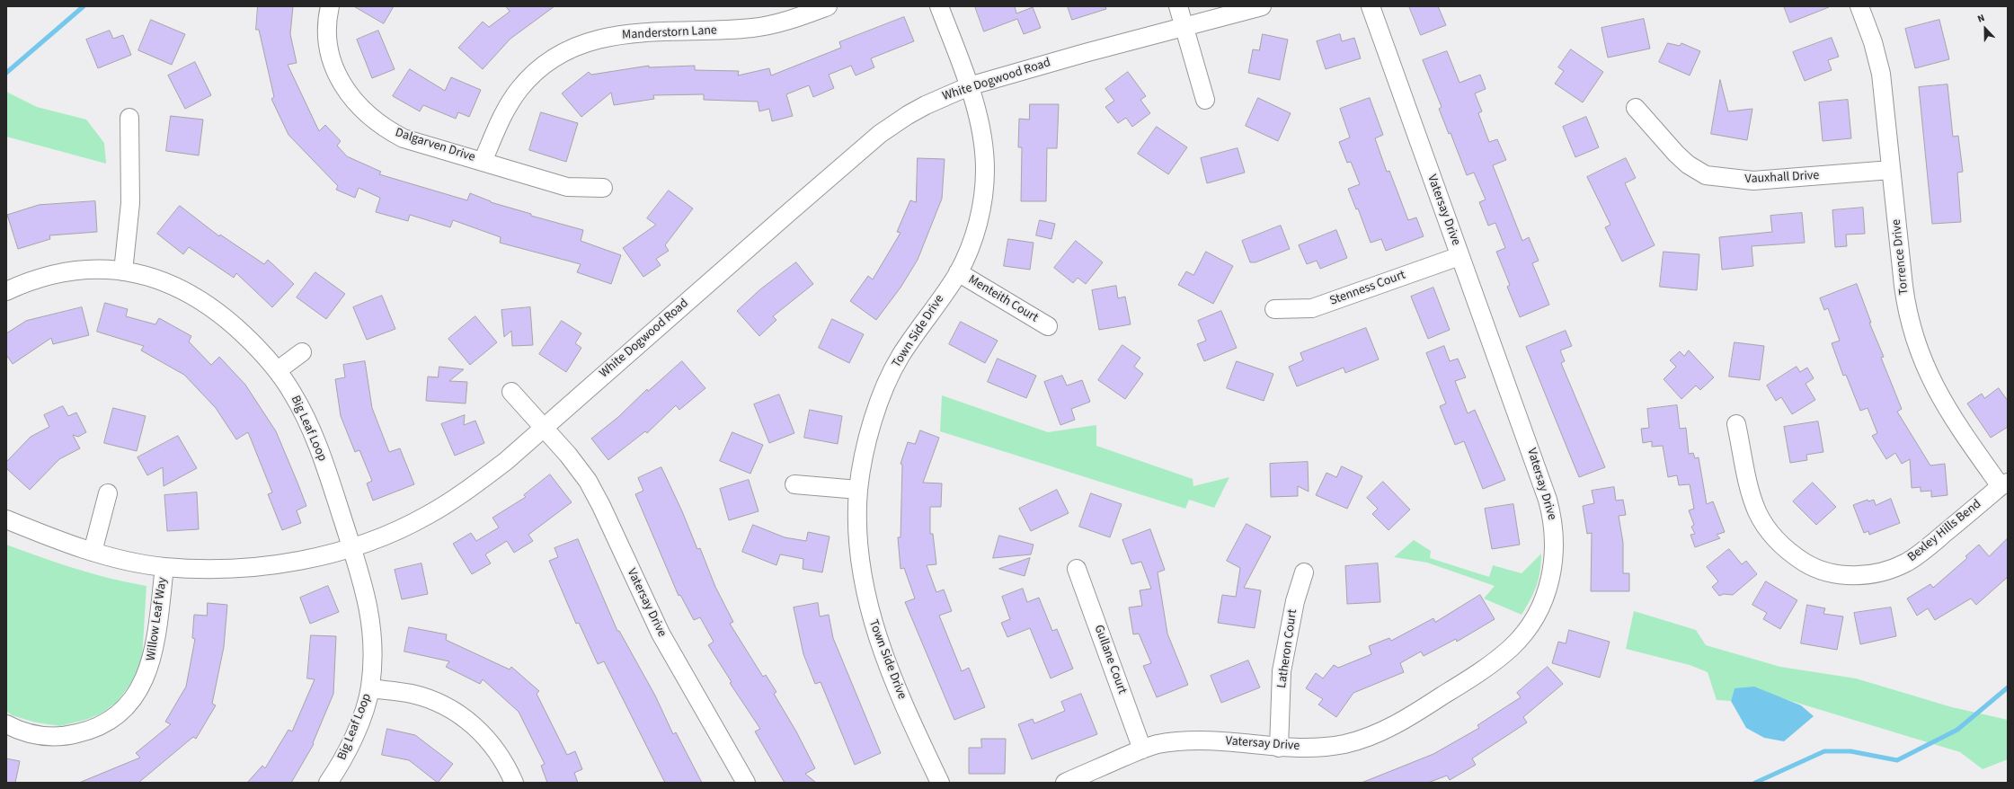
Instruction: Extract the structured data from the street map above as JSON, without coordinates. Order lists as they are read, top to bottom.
{
  "streets": {
    "street": [
      "Manderstorn Lane",
      "White Dogwood Road",
      "Dalgarven Drive",
      "Vauxhall Drive",
      "Vatersay Drive",
      "Torrence Drive",
      "Stenness Court",
      "Menteith Court",
      "Town Side Drive",
      "Big Leaf Loop",
      "Bexley Hills Bend",
      "Willow Leaf Way",
      "Latheron Court",
      "Gullane Court"
    ]
  },
  "crossings": [
    ["Manderstorn Lane", "Dalgarven Drive"],
    ["White Dogwood Road", "Vatersay Drive"],
    ["White Dogwood Road", "Town Side Drive"],
    ["White Dogwood Road", "Big Leaf Loop"],
    ["White Dogwood Road", "Willow Leaf Way"],
    ["Vauxhall Drive", "Torrence Drive"],
    ["Vatersay Drive", "Stenness Court"],
    ["Vatersay Drive", "Latheron Court"],
    ["Vatersay Drive", "Gullane Court"],
    ["Torrence Drive", "Bexley Hills Bend"],
    ["Menteith Court", "Town Side Drive"]
  ],
  "north": "top"
}
